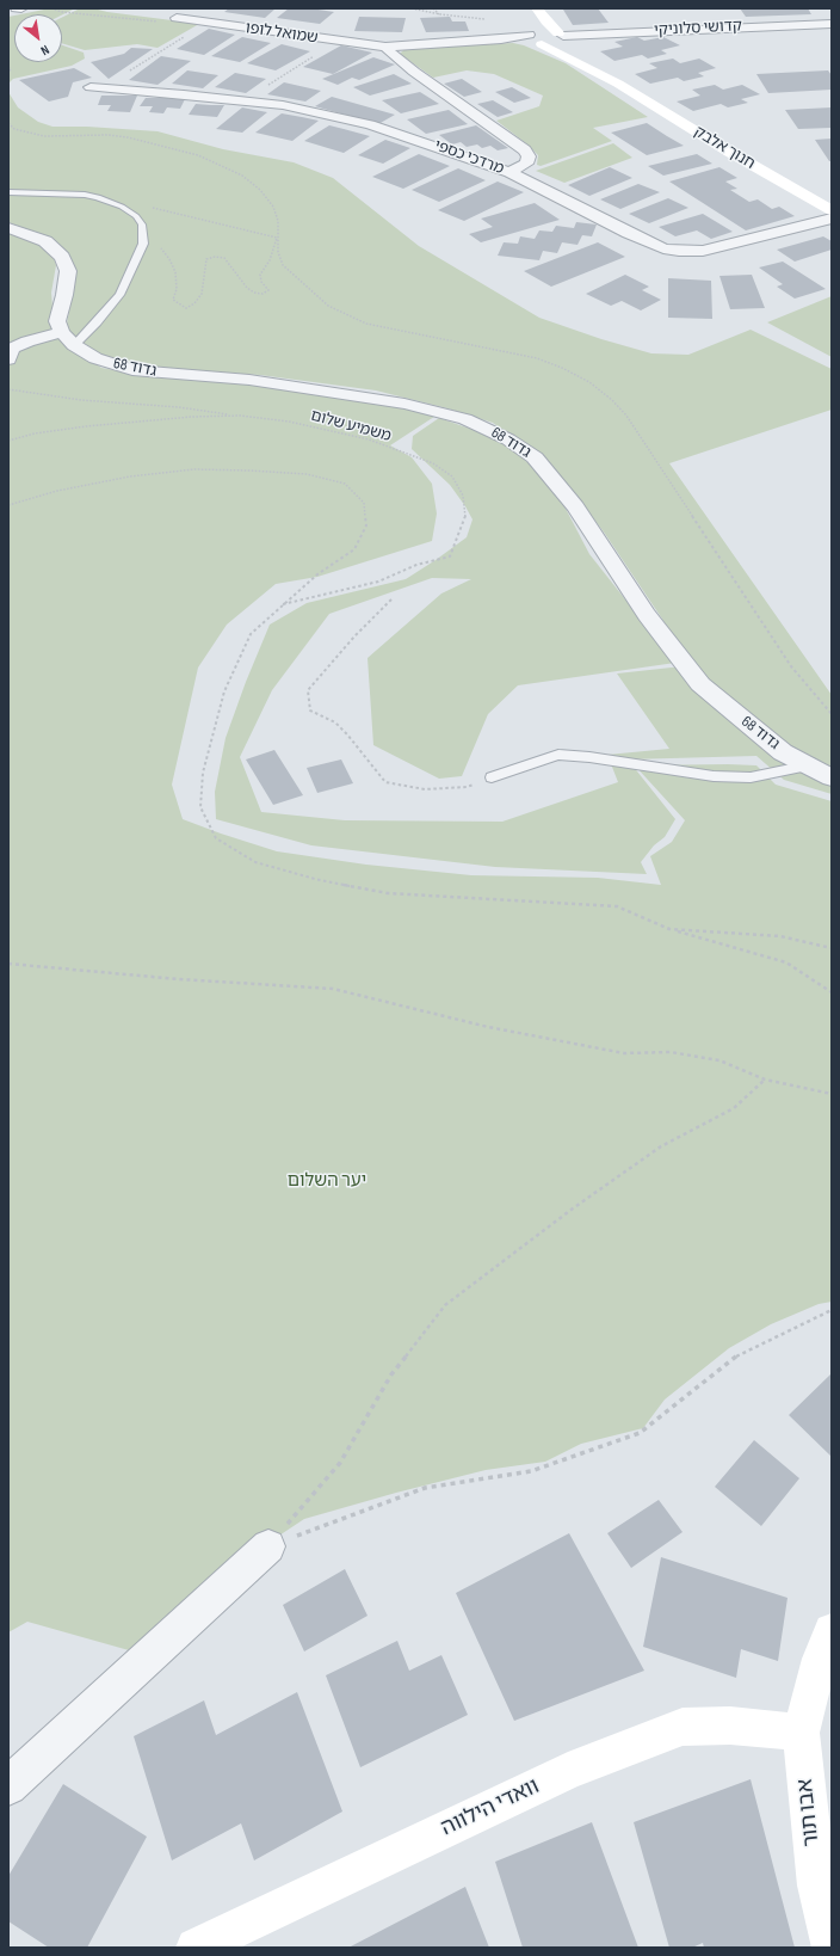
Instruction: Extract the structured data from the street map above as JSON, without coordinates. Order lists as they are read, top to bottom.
{
  "streets": {
    "street": [
      "קדושי סלוניקי",
      "שמואל לופו",
      "חנוך אלבק",
      "מרדכי כספי",
      "גדוד 68",
      "וואדי הילווה",
      "אבו תור"
    ],
    "path": ["משמיע שלום"]
  },
  "crossings": [
    ["קדושי סלוניקי", "חנוך אלבק"],
    ["שמואל לופו", "חנוך אלבק"],
    ["וואדי הילווה", "אבו תור"]
  ],
  "parks": ["יער השלום"],
  "north": "bottom right"
}
